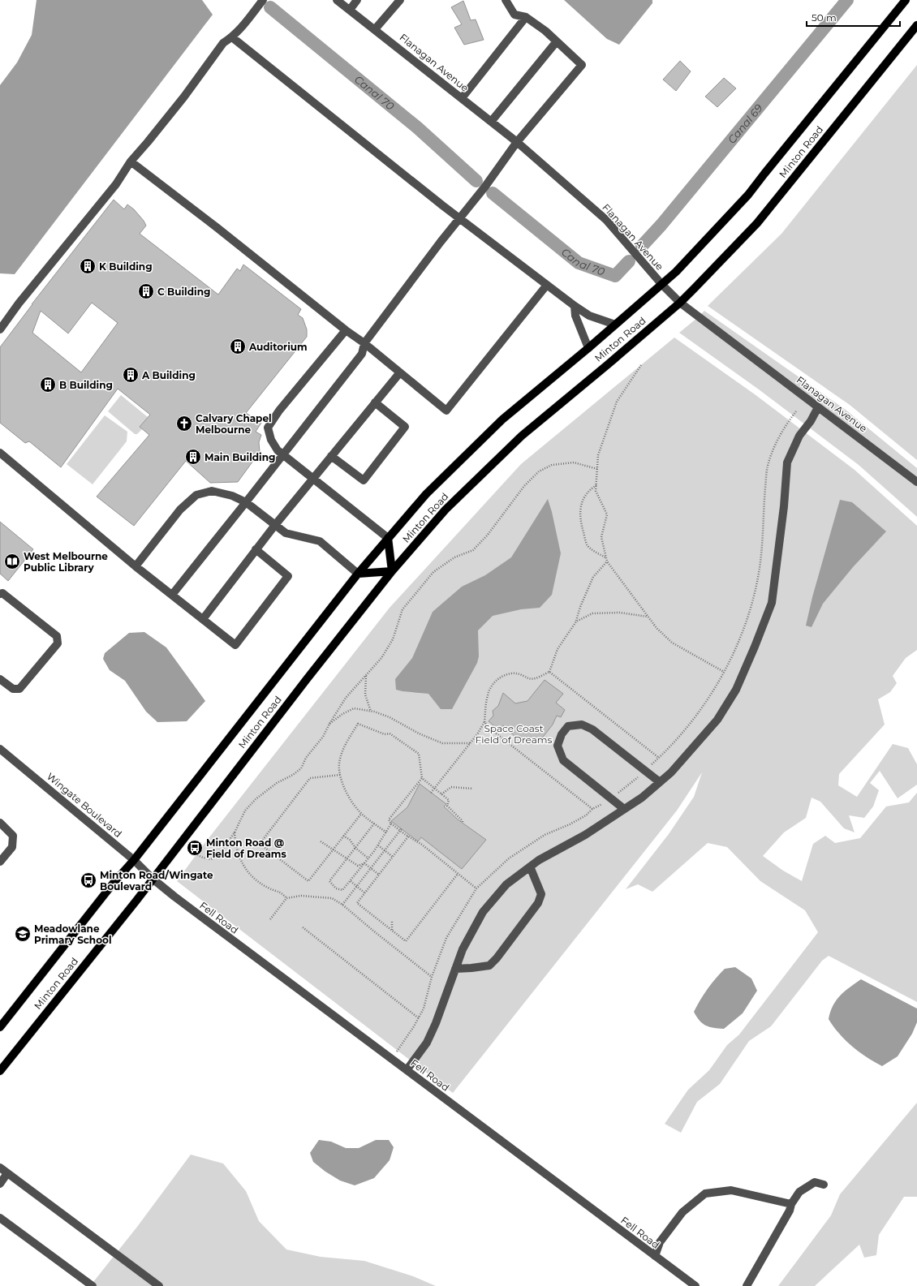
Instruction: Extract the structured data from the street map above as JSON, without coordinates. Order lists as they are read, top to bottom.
{
  "streets": {
    "main road": ["Minton Road"],
    "street": ["Flanagan Avenue", "Wingate Boulevard", "Fell Road"]
  },
  "crossings": [
    ["Flanagan Avenue", "Minton Road"],
    ["Minton Road", "Wingate Boulevard"],
    ["Minton Road", "Fell Road"],
    ["Wingate Boulevard", "Fell Road"]
  ],
  "water": ["Canal 70", "Canal 69"],
  "parks": ["Space Coast Field of Dreams"],
  "places": {
    "building": [
      "K Building",
      "C Building",
      "Auditorium",
      "A Building",
      "B Building",
      "Main Building"
    ],
    "church": ["Calvary Chapel Melbourne"],
    "library": ["West Melbourne Public Library"],
    "bus stop": ["Minton Road @ Field of Dreams", "Minton Road/Wingate Boulevard"],
    "school or university": ["Meadowlane Primary School"]
  },
  "scale_bar": "50 m"
}
